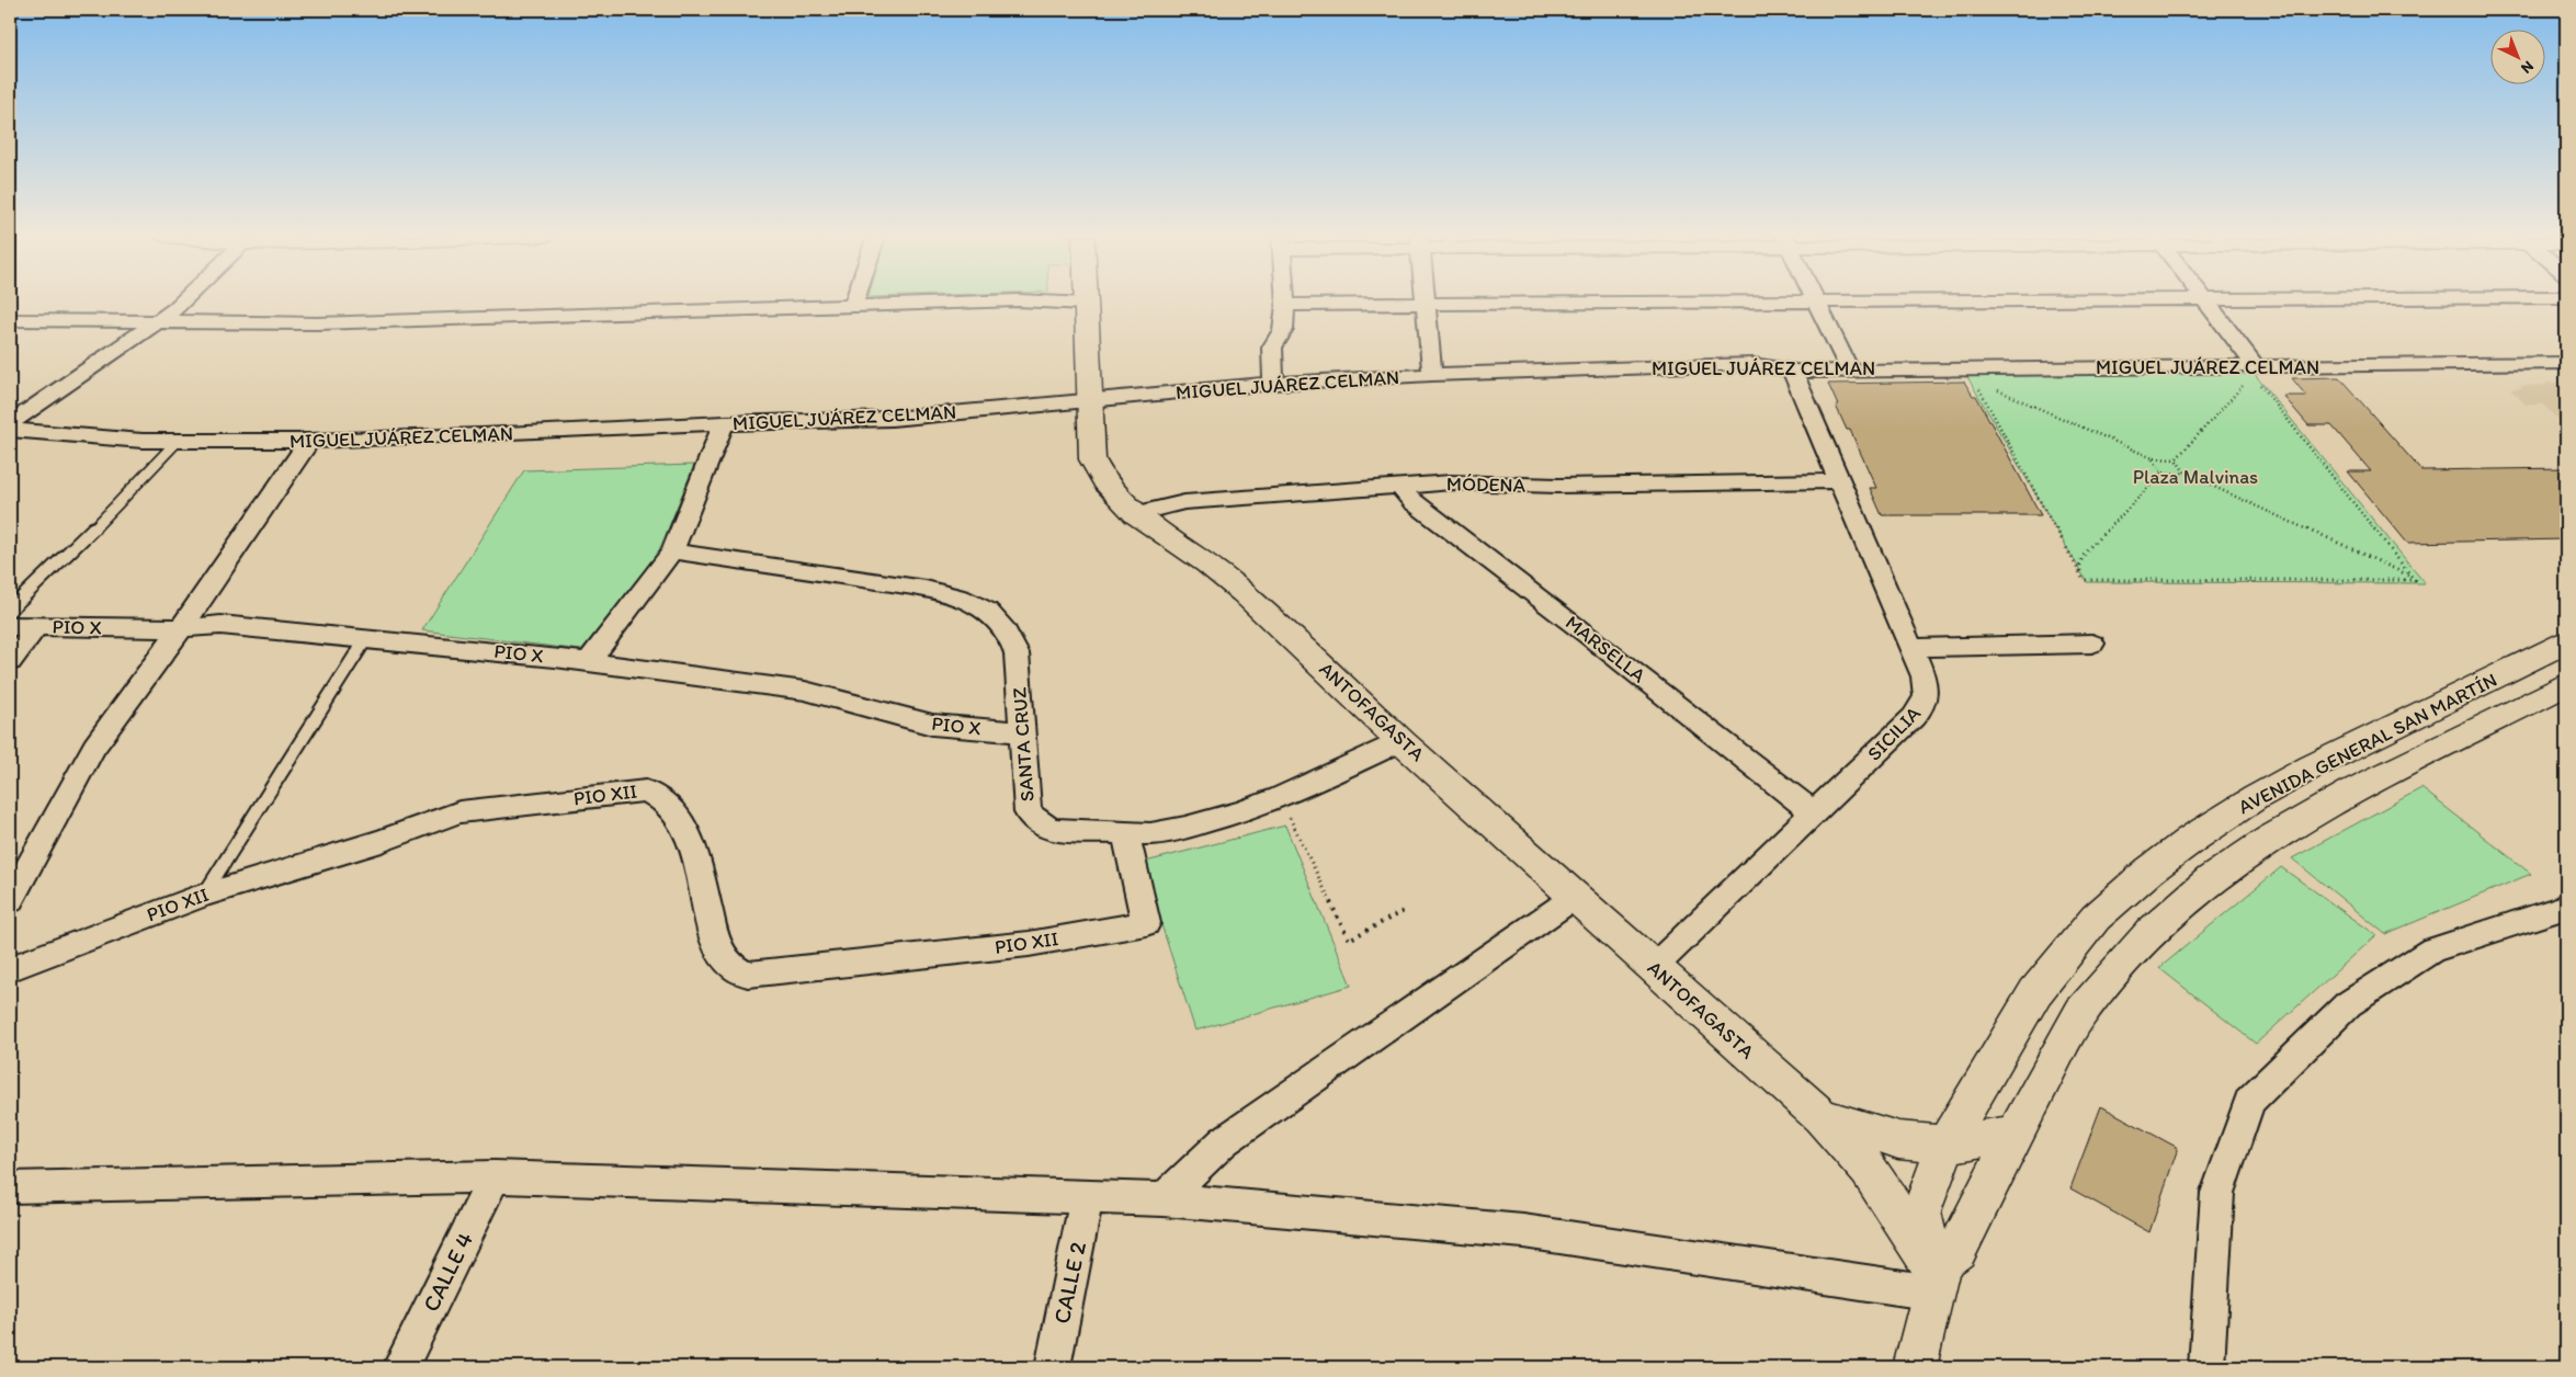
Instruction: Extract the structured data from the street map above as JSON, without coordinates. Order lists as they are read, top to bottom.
{
  "streets": {
    "street": [
      "MIGUEL JUÁREZ CELMAN",
      "MÓDENA",
      "PIO X",
      "MARSELLA",
      "ANTOFAGASTA",
      "SICILIA",
      "AVENIDA GENERAL SAN MARTÍN",
      "SANTA CRUZ",
      "PIO XII",
      "CALLE 4",
      "CALLE 2"
    ]
  },
  "crossings": [
    ["MIGUEL JUÁREZ CELMAN", "ANTOFAGASTA"],
    ["MIGUEL JUÁREZ CELMAN", "SICILIA"],
    ["MÓDENA", "MARSELLA"],
    ["MÓDENA", "ANTOFAGASTA"],
    ["MÓDENA", "SICILIA"],
    ["PIO X", "SANTA CRUZ"],
    ["MARSELLA", "SICILIA"],
    ["ANTOFAGASTA", "SICILIA"],
    ["ANTOFAGASTA", "AVENIDA GENERAL SAN MARTÍN"],
    ["ANTOFAGASTA", "SANTA CRUZ"],
    ["SANTA CRUZ", "PIO XII"]
  ],
  "parks": ["Plaza Malvinas"],
  "north": "bottom right"
}
